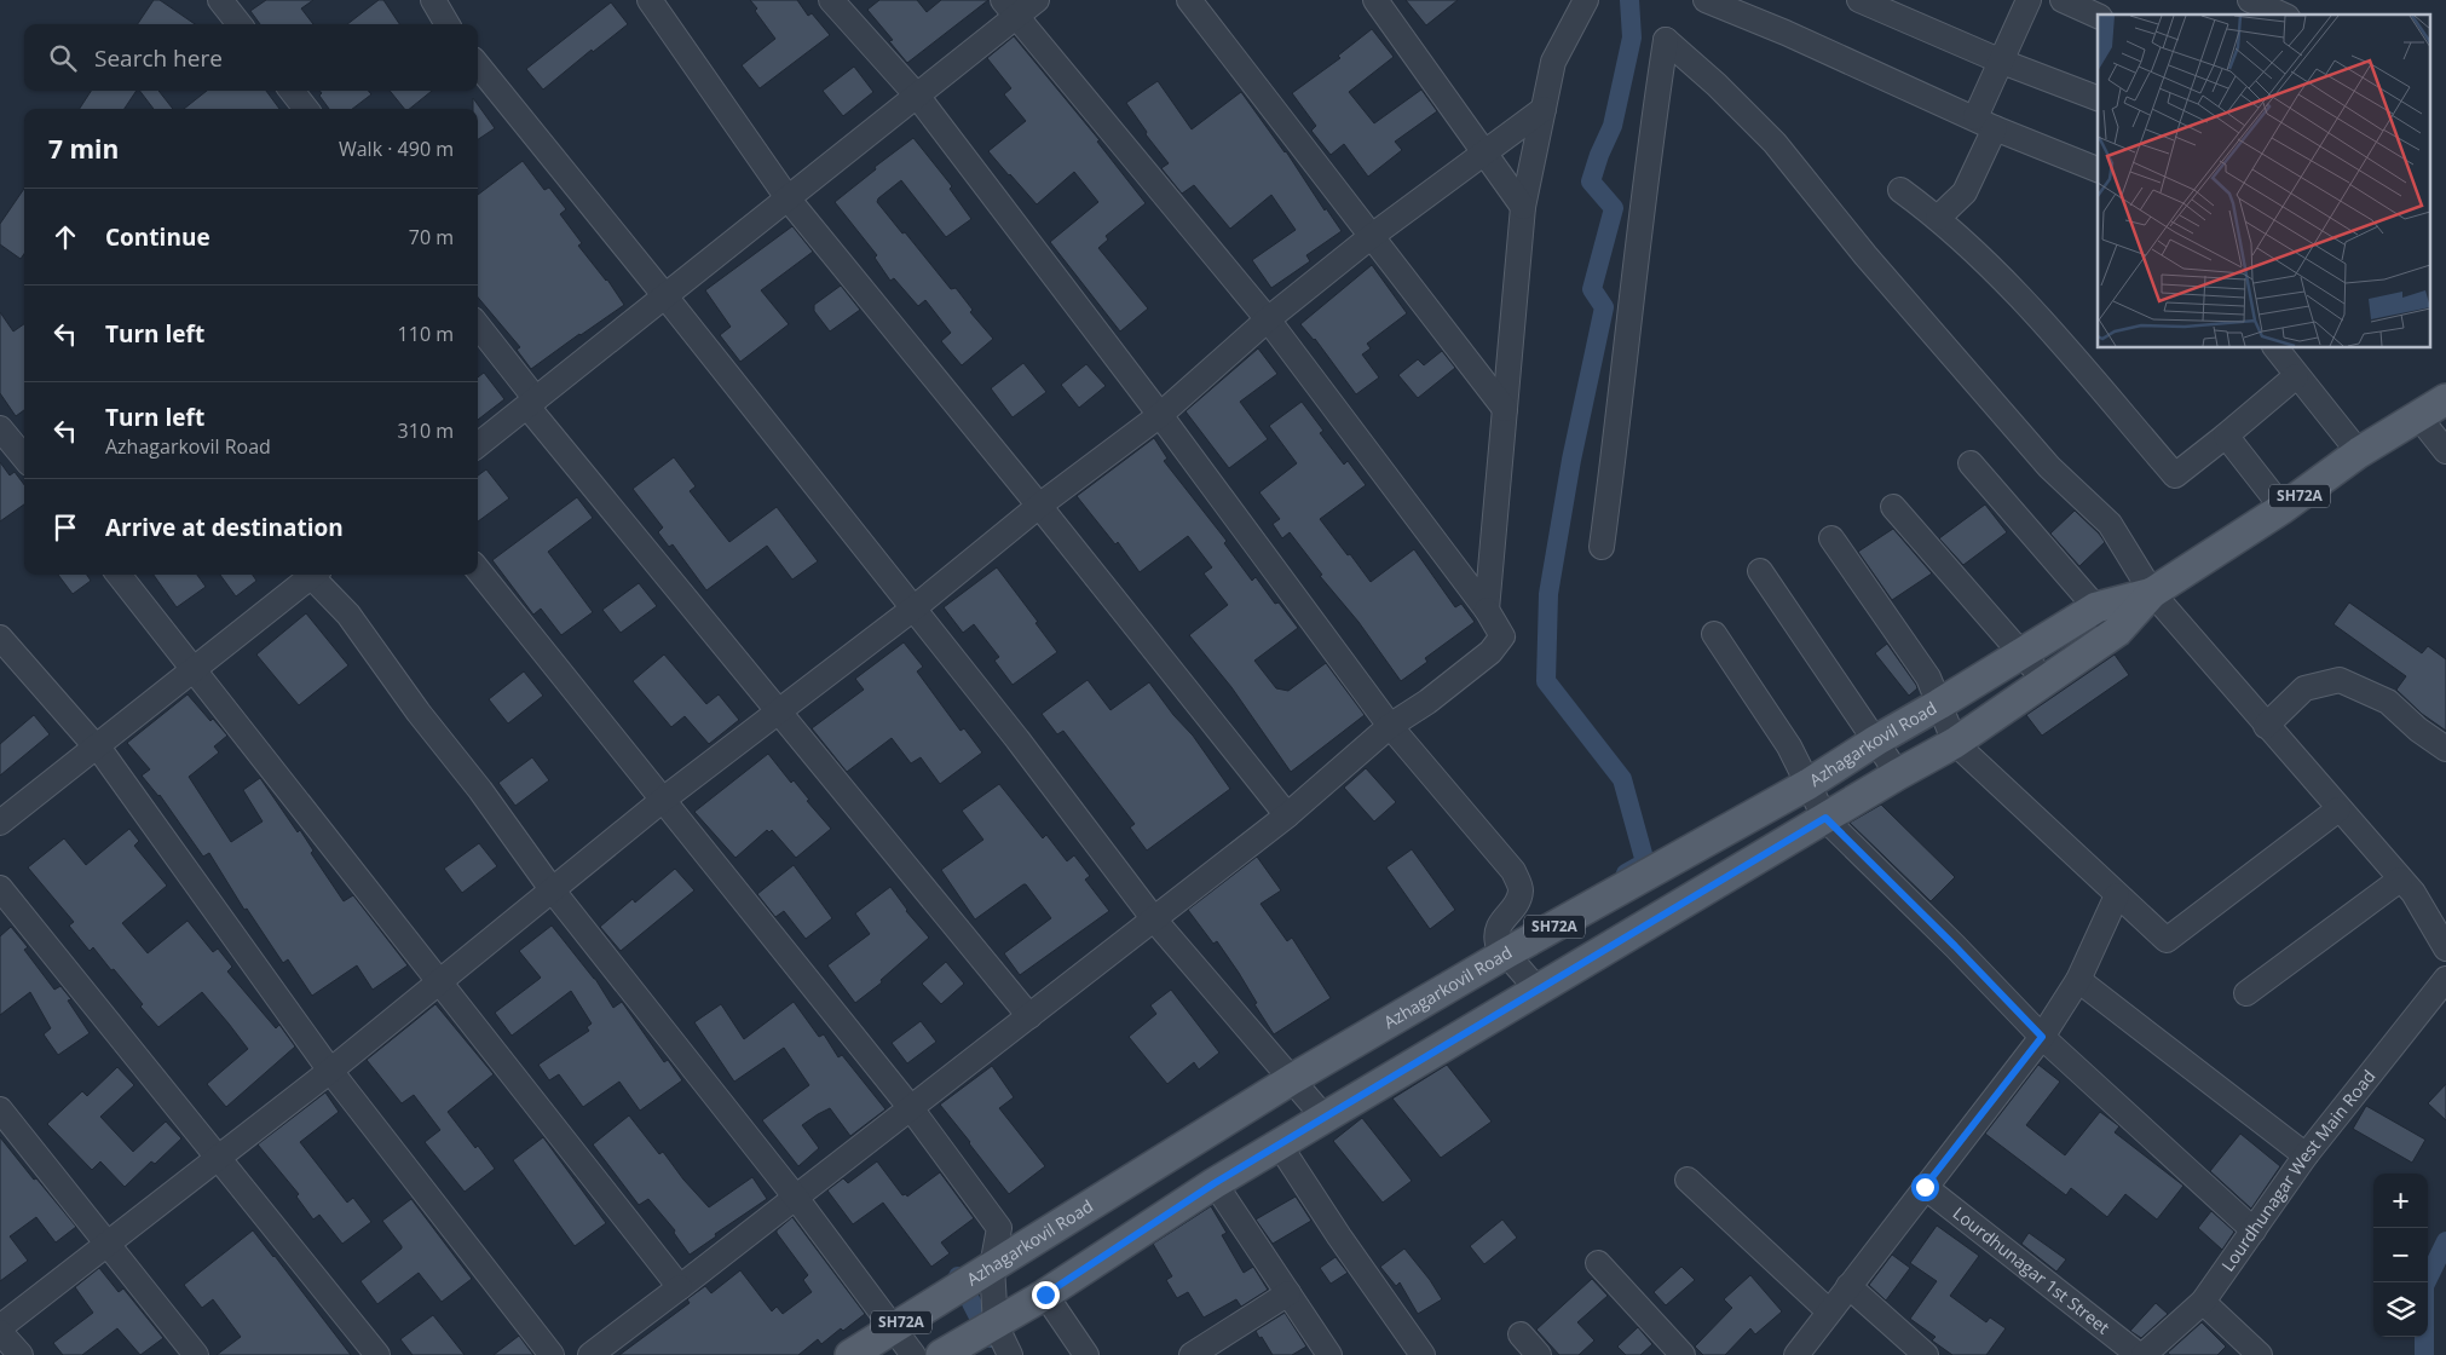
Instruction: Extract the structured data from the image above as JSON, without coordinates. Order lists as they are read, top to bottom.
{
  "streets": {
    "main road": ["SH72A", "Azhagarkovil Road"],
    "street": ["Lourdhunagar West Main Road", "Lourdhunagar 1st Street"]
  },
  "page": {
    "search": "Search here",
    "heading": ["7 min", "Walk · 490 m"],
    "list": [
      ["Continue", "70 m"],
      ["Turn left", "110 m"],
      ["Turn left", "Azhagarkovil Road", "310 m"],
      "Arrive at destination"
    ],
    "map_buttons": ["+", "−"]
  }
}
